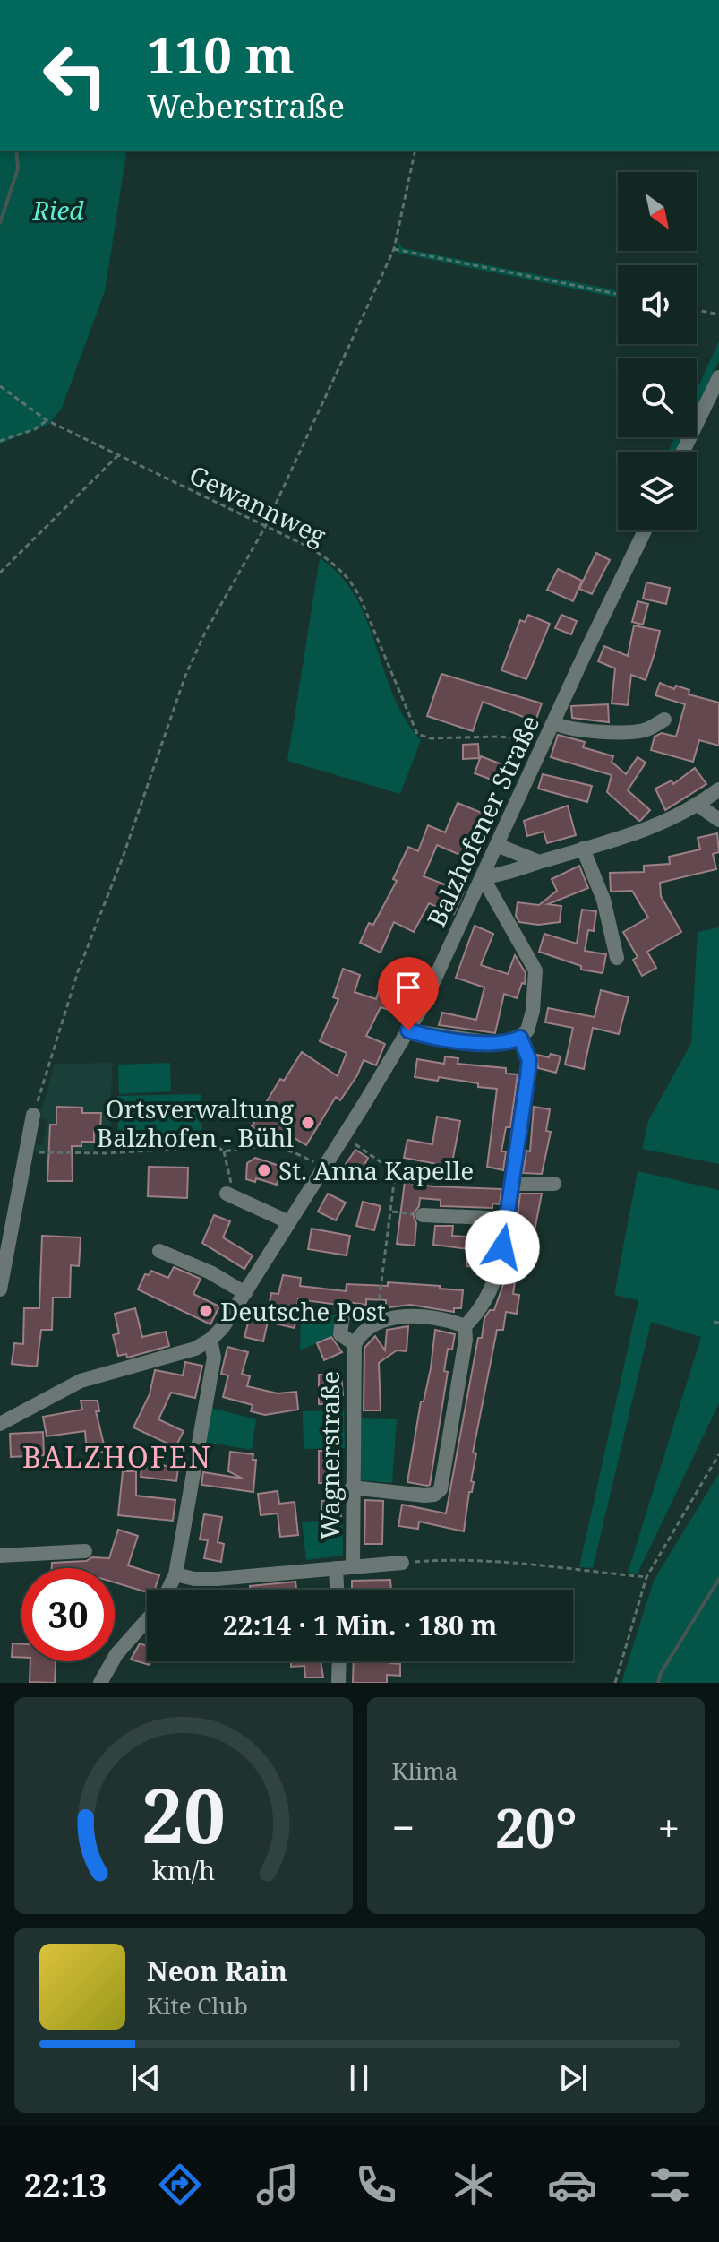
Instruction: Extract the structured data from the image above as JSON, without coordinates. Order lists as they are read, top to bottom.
{
  "streets": {
    "street": ["Balzhofener Straße", "Wagnerstraße"],
    "path": ["Gewannweg"]
  },
  "crossings": [
    ["Gewannweg", "Balzhofener Straße"]
  ],
  "districts": ["BALZHOFEN"],
  "parks": ["Ried"],
  "places": ["Ortsverwaltung Balzhofen - Bühl", "St. Anna Kapelle", "Deutsche Post"],
  "north": "bottom right",
  "page": {
    "turn": ["110 m", "Weberstraße"],
    "limit": "30",
    "trip": "22:14 · 1 Min. · 180 m",
    "tile": "Klima",
    "heat": ["−", "20°", "+"],
    "song": ["Neon Rain", "Kite Club"],
    "tabs": "22:13",
    "gauge": ["20", "km/h"]
  }
}
